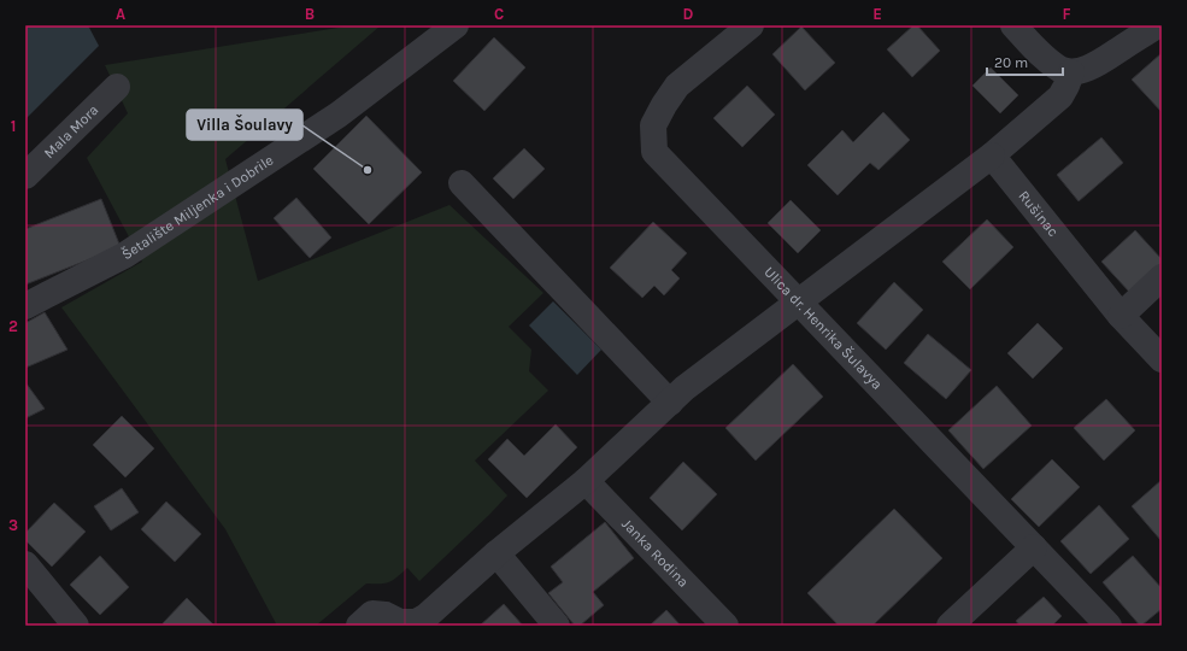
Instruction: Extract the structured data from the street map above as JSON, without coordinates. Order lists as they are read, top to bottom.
{
  "streets": {
    "street": [
      "Mala Mora",
      "Šetalište Miljenka i Dobrile",
      "Rušinac",
      "Ulica dr. Henrika Šulavya",
      "Janka Rodina"
    ]
  },
  "places": ["Villa Šoulavy"],
  "scale_bar": "20 m",
  "grid": {
    "columns": [
      "A",
      "B",
      "C",
      "D",
      "E",
      "F"
    ],
    "rows": ["1", "2", "3"]
  }
}
